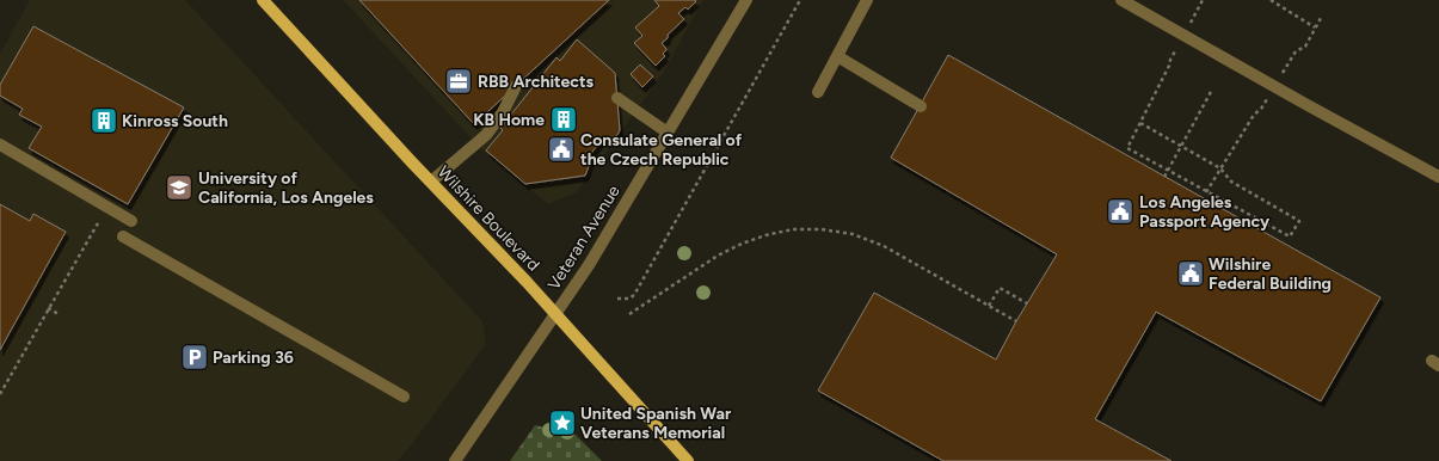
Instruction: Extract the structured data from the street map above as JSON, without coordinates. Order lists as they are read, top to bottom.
{
  "streets": {
    "main road": ["Wilshire Boulevard"],
    "street": ["Veteran Avenue"]
  },
  "crossings": [
    ["Wilshire Boulevard", "Veteran Avenue"]
  ],
  "places": {
    "office": ["RBB Architects"],
    "building": ["KB Home", "Kinross South"],
    "public building": ["Consulate General of the Czech Republic", "Los Angeles Passport Agency", "Wilshire Federal Building"],
    "school or university": ["University of California, Los Angeles"],
    "parking": ["Parking 36"],
    "place": ["United Spanish War Veterans Memorial"]
  }
}
